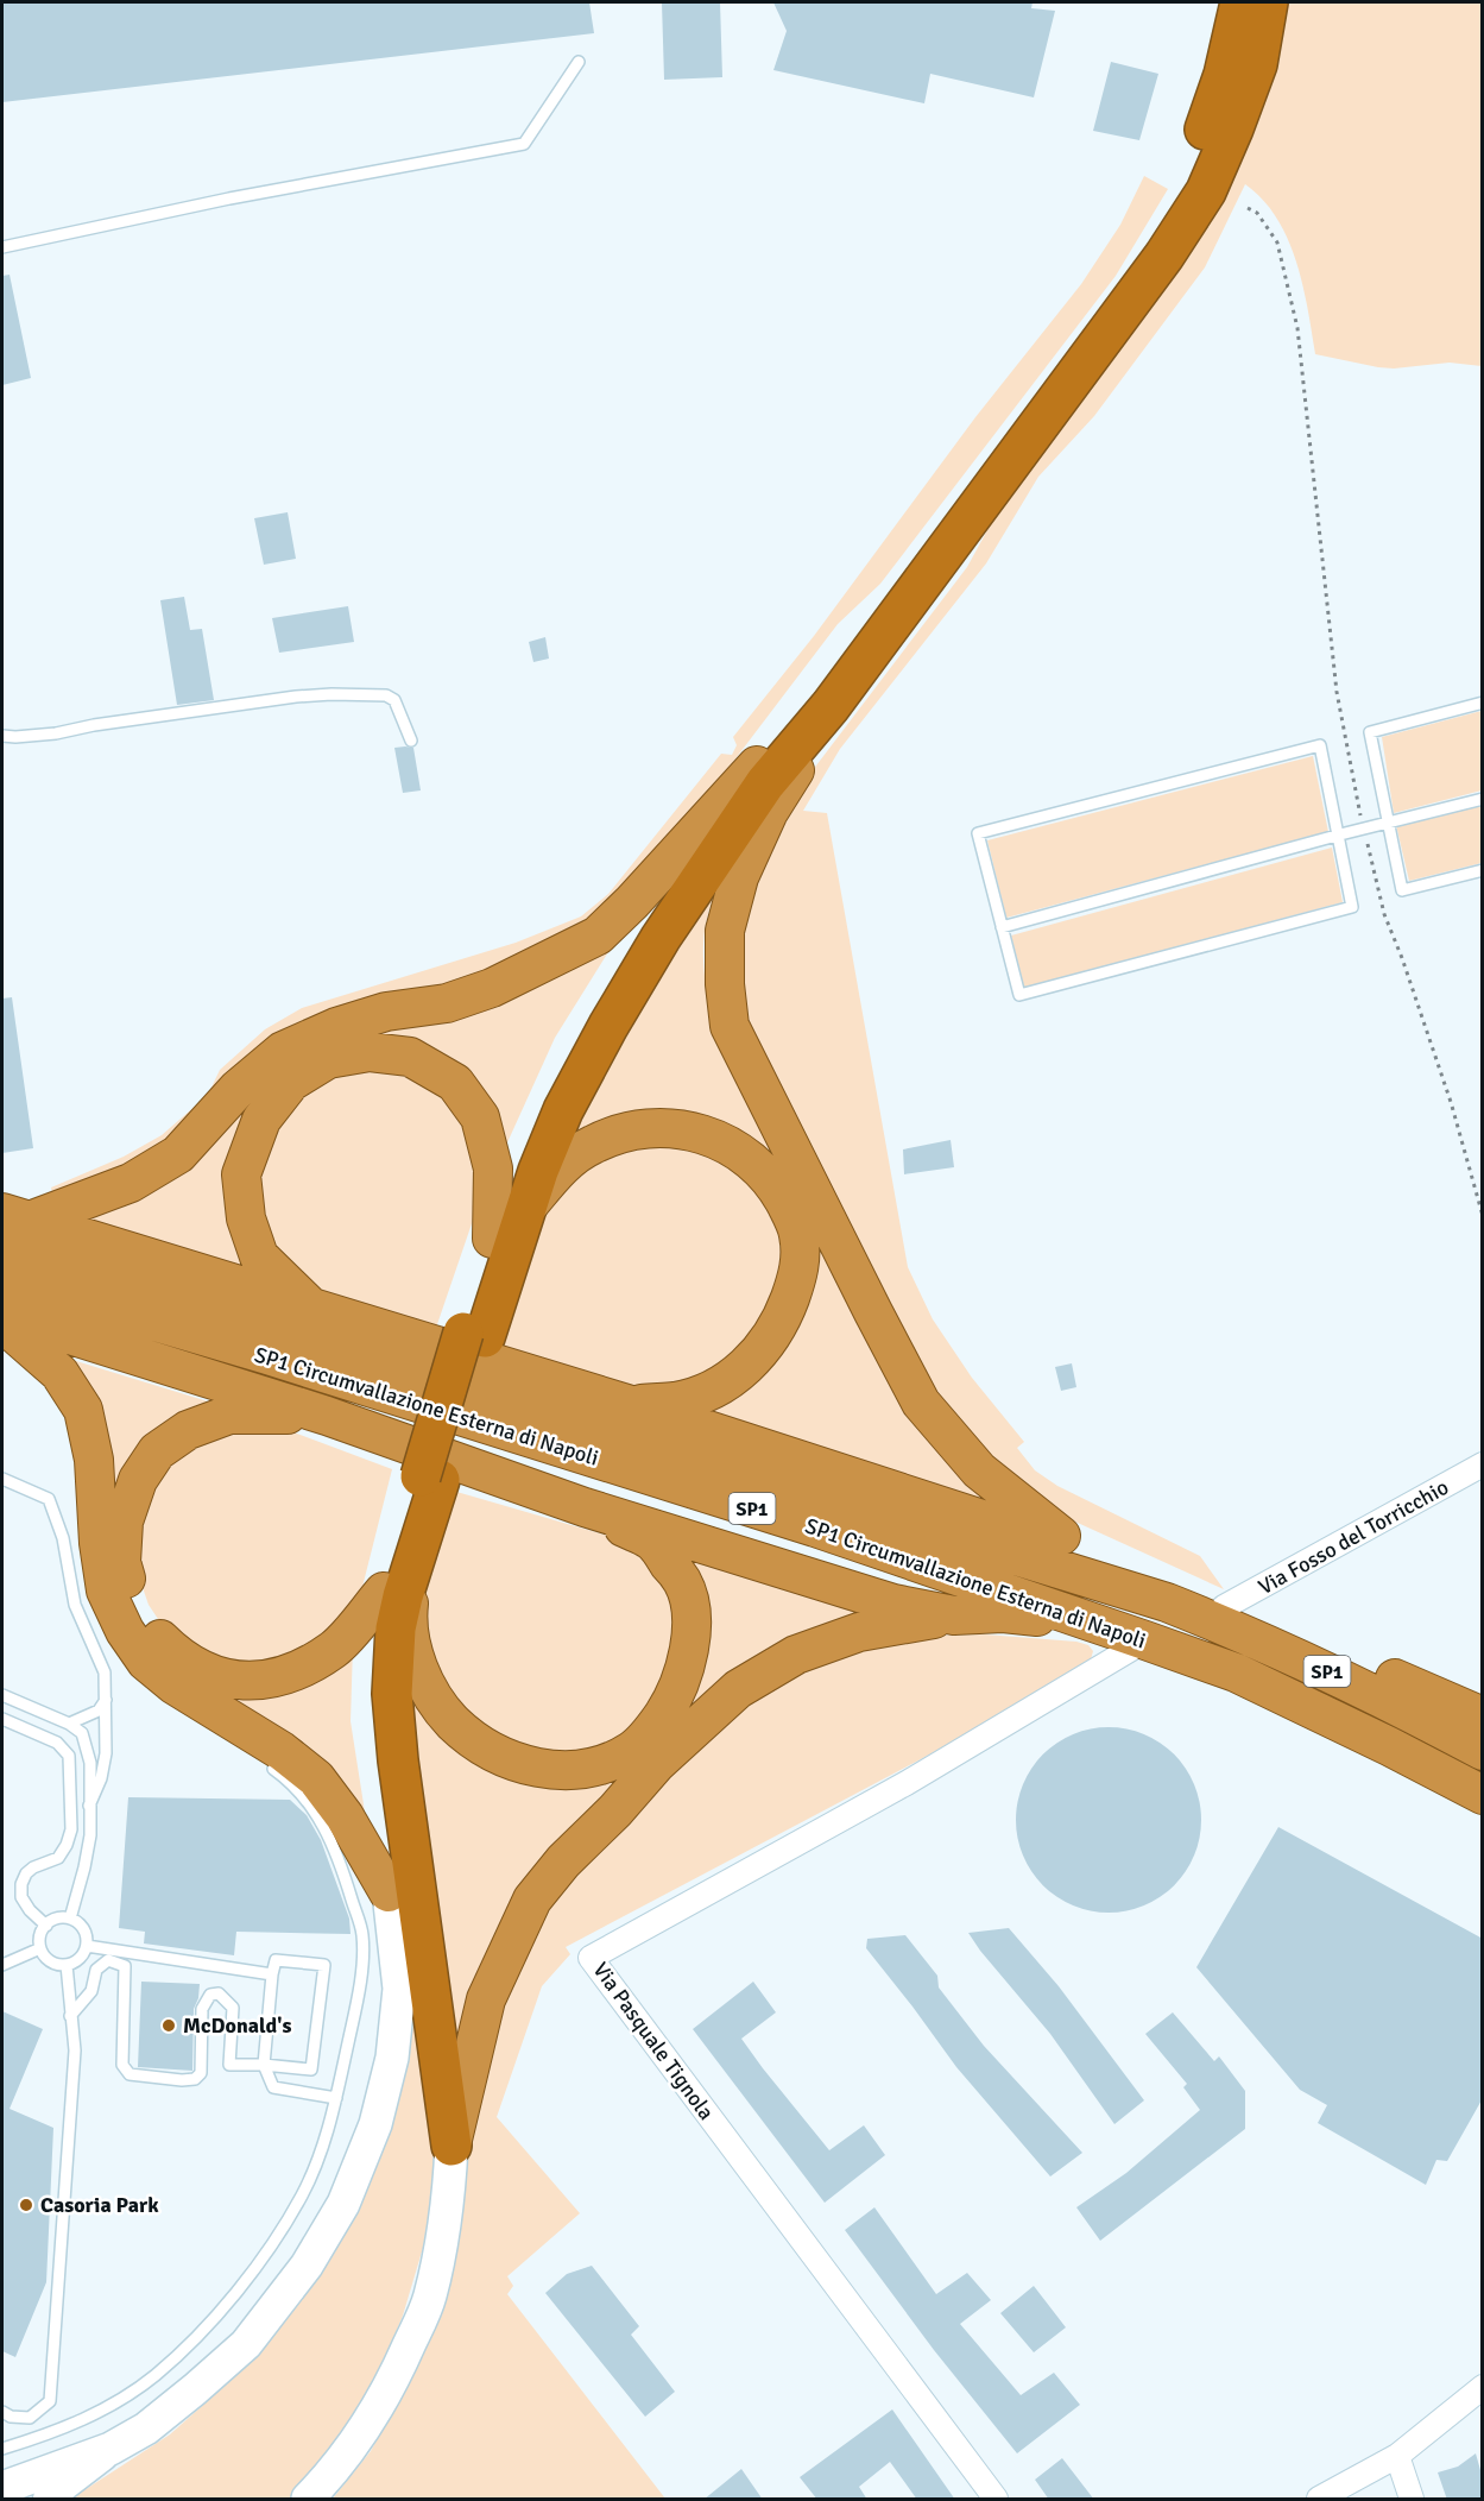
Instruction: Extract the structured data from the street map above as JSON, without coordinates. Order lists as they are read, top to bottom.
{
  "streets": {
    "highway": ["SP1 Circumvallazione Esterna di Napoli", "SP1"],
    "street": ["Via Fosso del Torricchio", "Via Pasquale Tignola"]
  },
  "crossings": [
    ["SP1 Circumvallazione Esterna di Napoli", "SP1"],
    ["SP1 Circumvallazione Esterna di Napoli", "Via Pasquale Tignola"]
  ],
  "places": ["McDonald's", "Casoria Park"]
}
